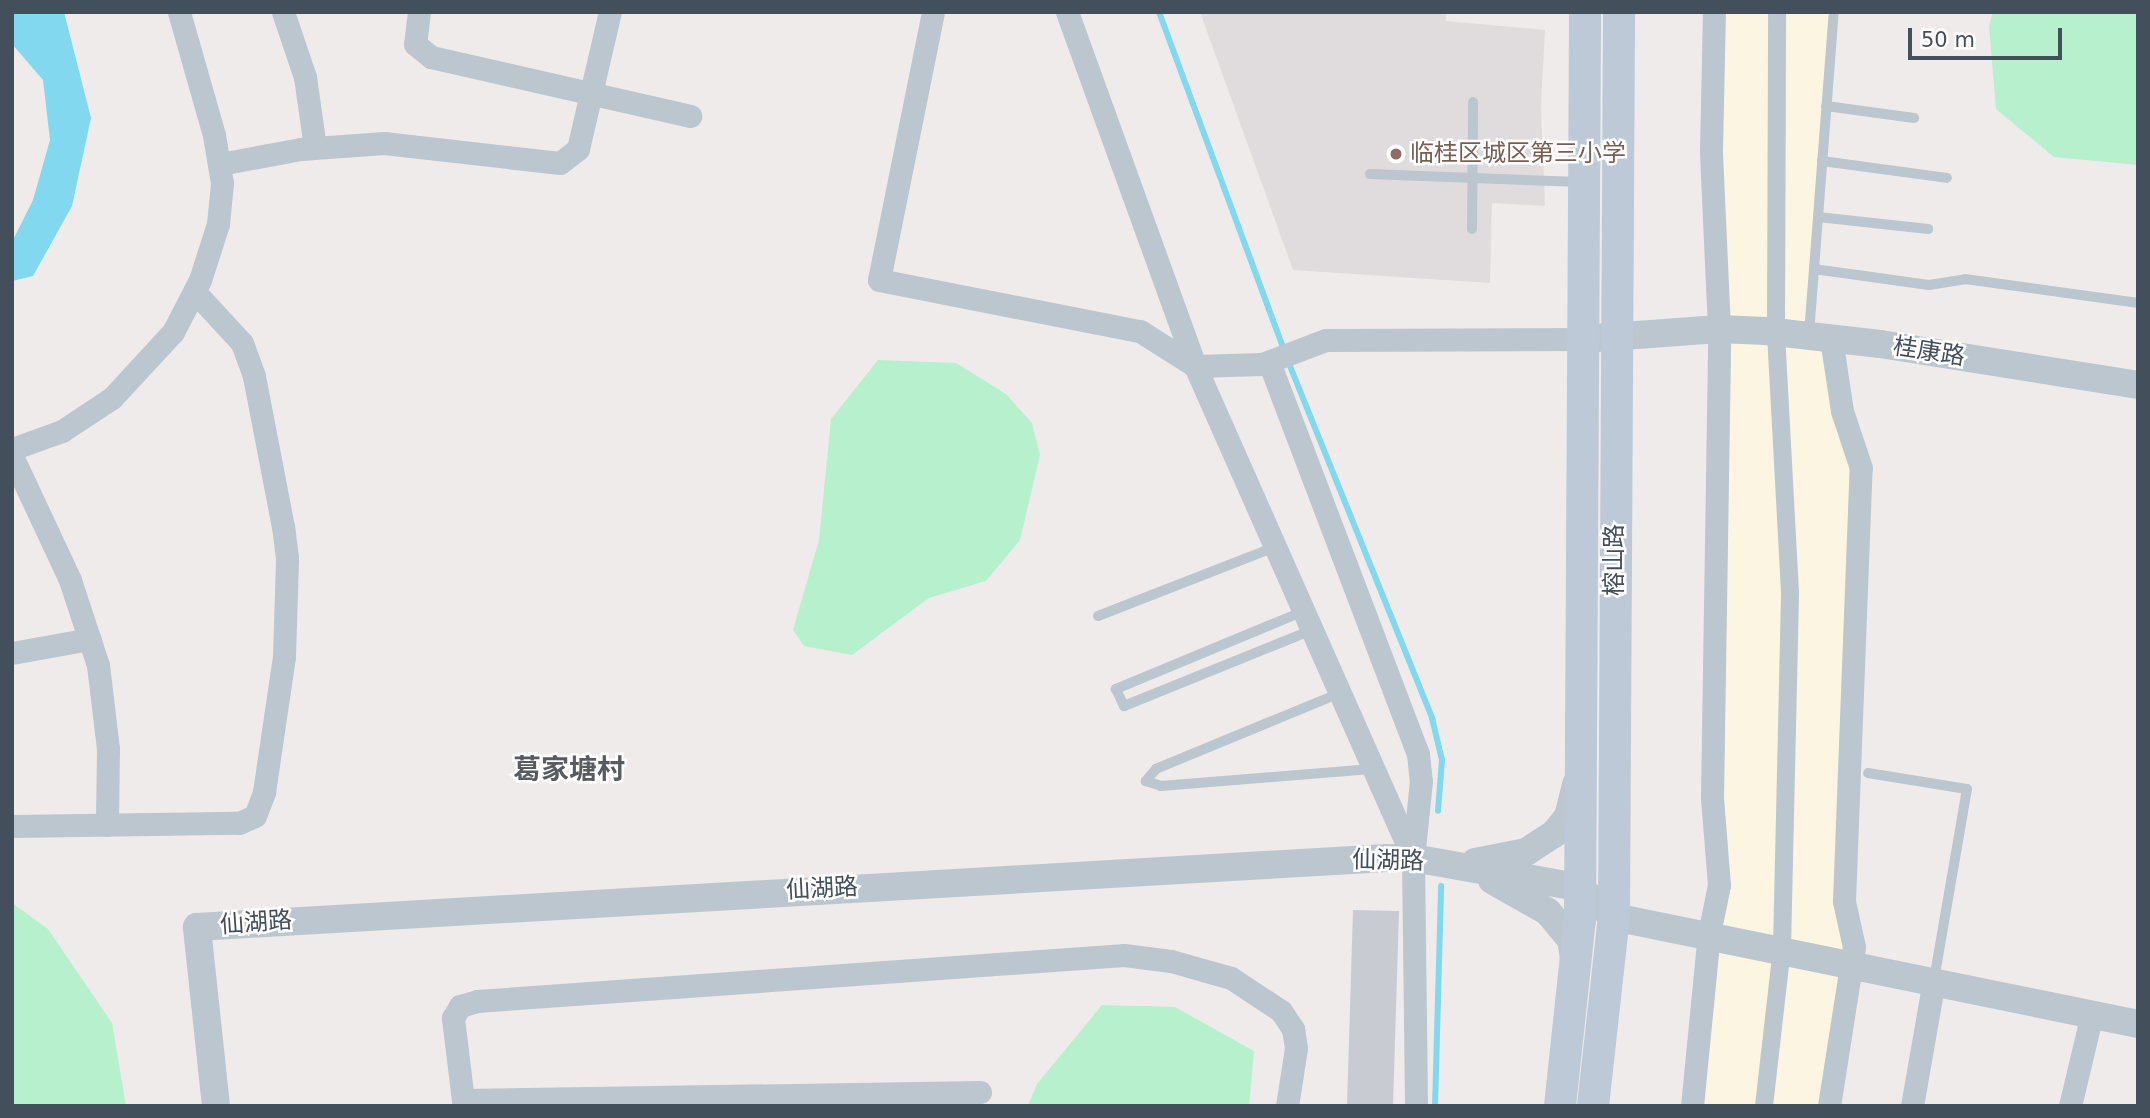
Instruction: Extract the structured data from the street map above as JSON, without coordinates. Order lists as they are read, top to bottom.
{
  "streets": {
    "main road": ["榕山路"],
    "street": ["桂康路", "仙湖路"]
  },
  "crossings": [
    ["桂康路", "榕山路"],
    ["榕山路", "仙湖路"]
  ],
  "districts": ["葛家塘村"],
  "places": ["临桂区城区第三小学"],
  "scale_bar": "50 m"
}
